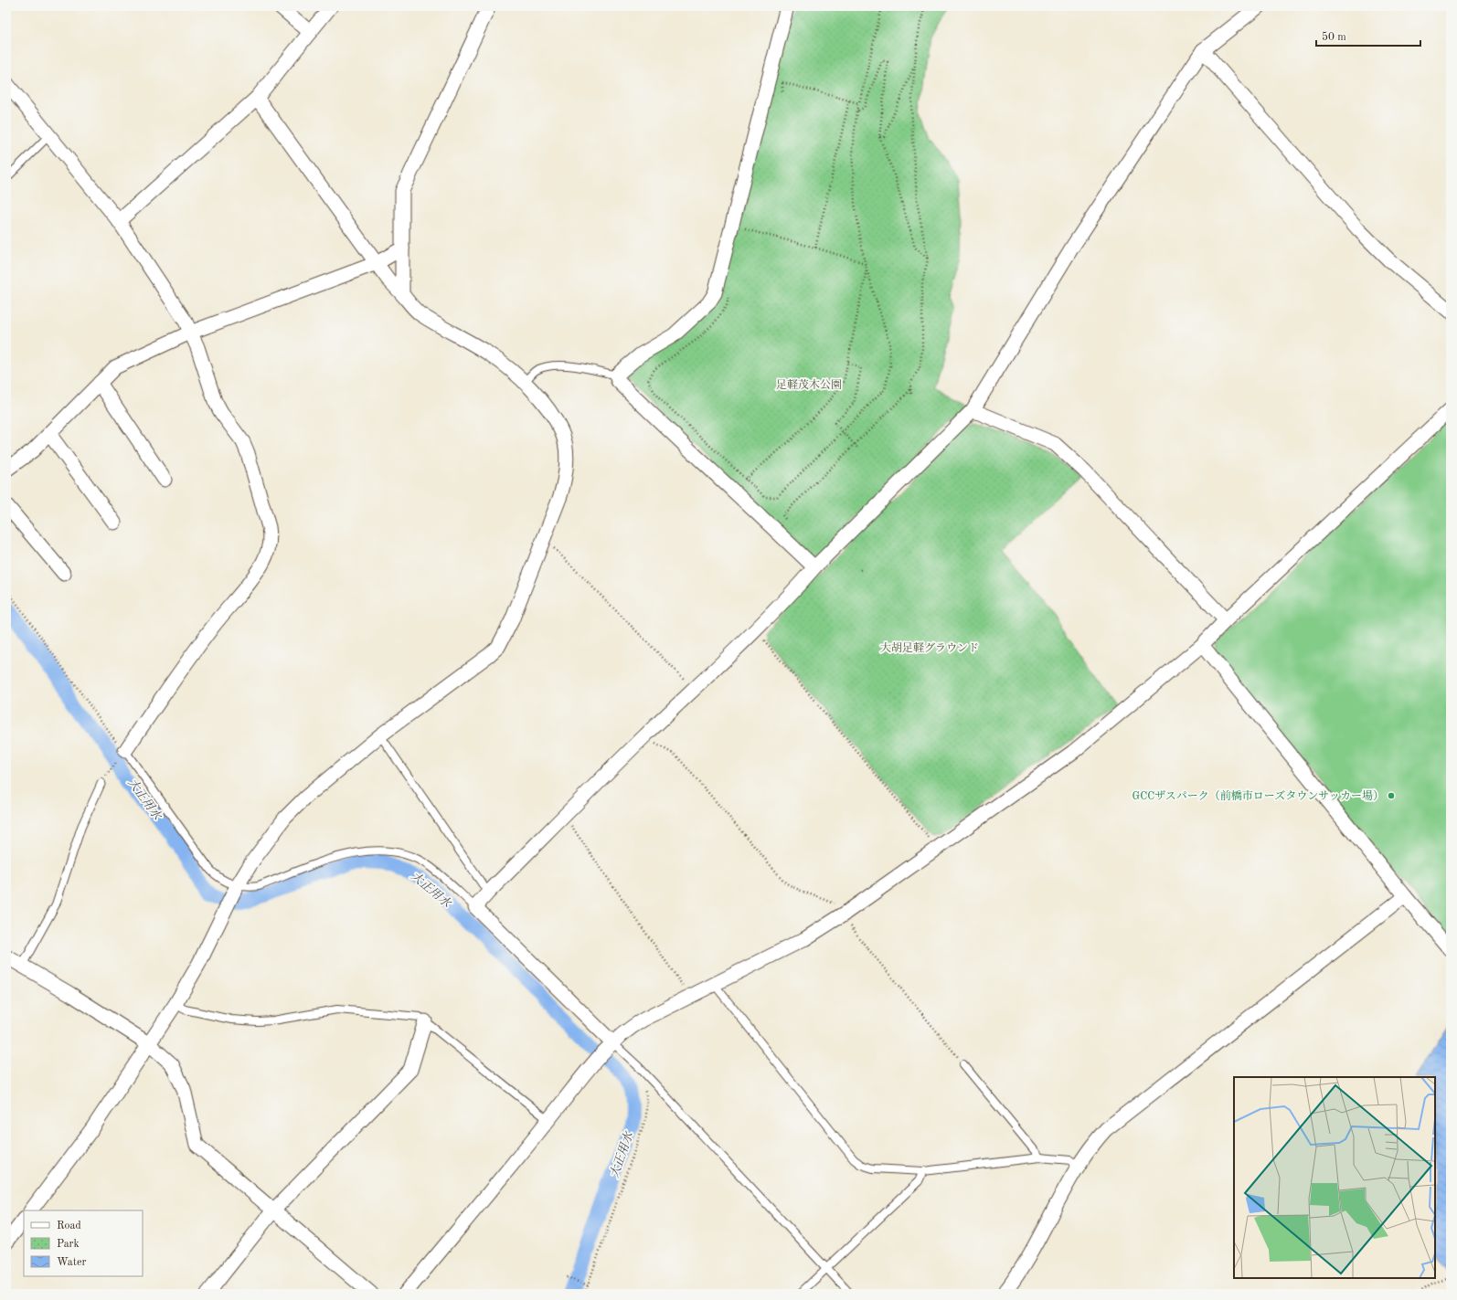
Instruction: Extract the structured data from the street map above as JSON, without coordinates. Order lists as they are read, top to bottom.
{
  "water": ["大正用水"],
  "parks": ["足軽茂木公園", "大胡足軽グラウンド"],
  "places": ["GCCザスパーク（前橋市ローズタウンサッカー場）"],
  "legend": ["Road", "Park", "Water"],
  "scale_bar": "50 m"
}
